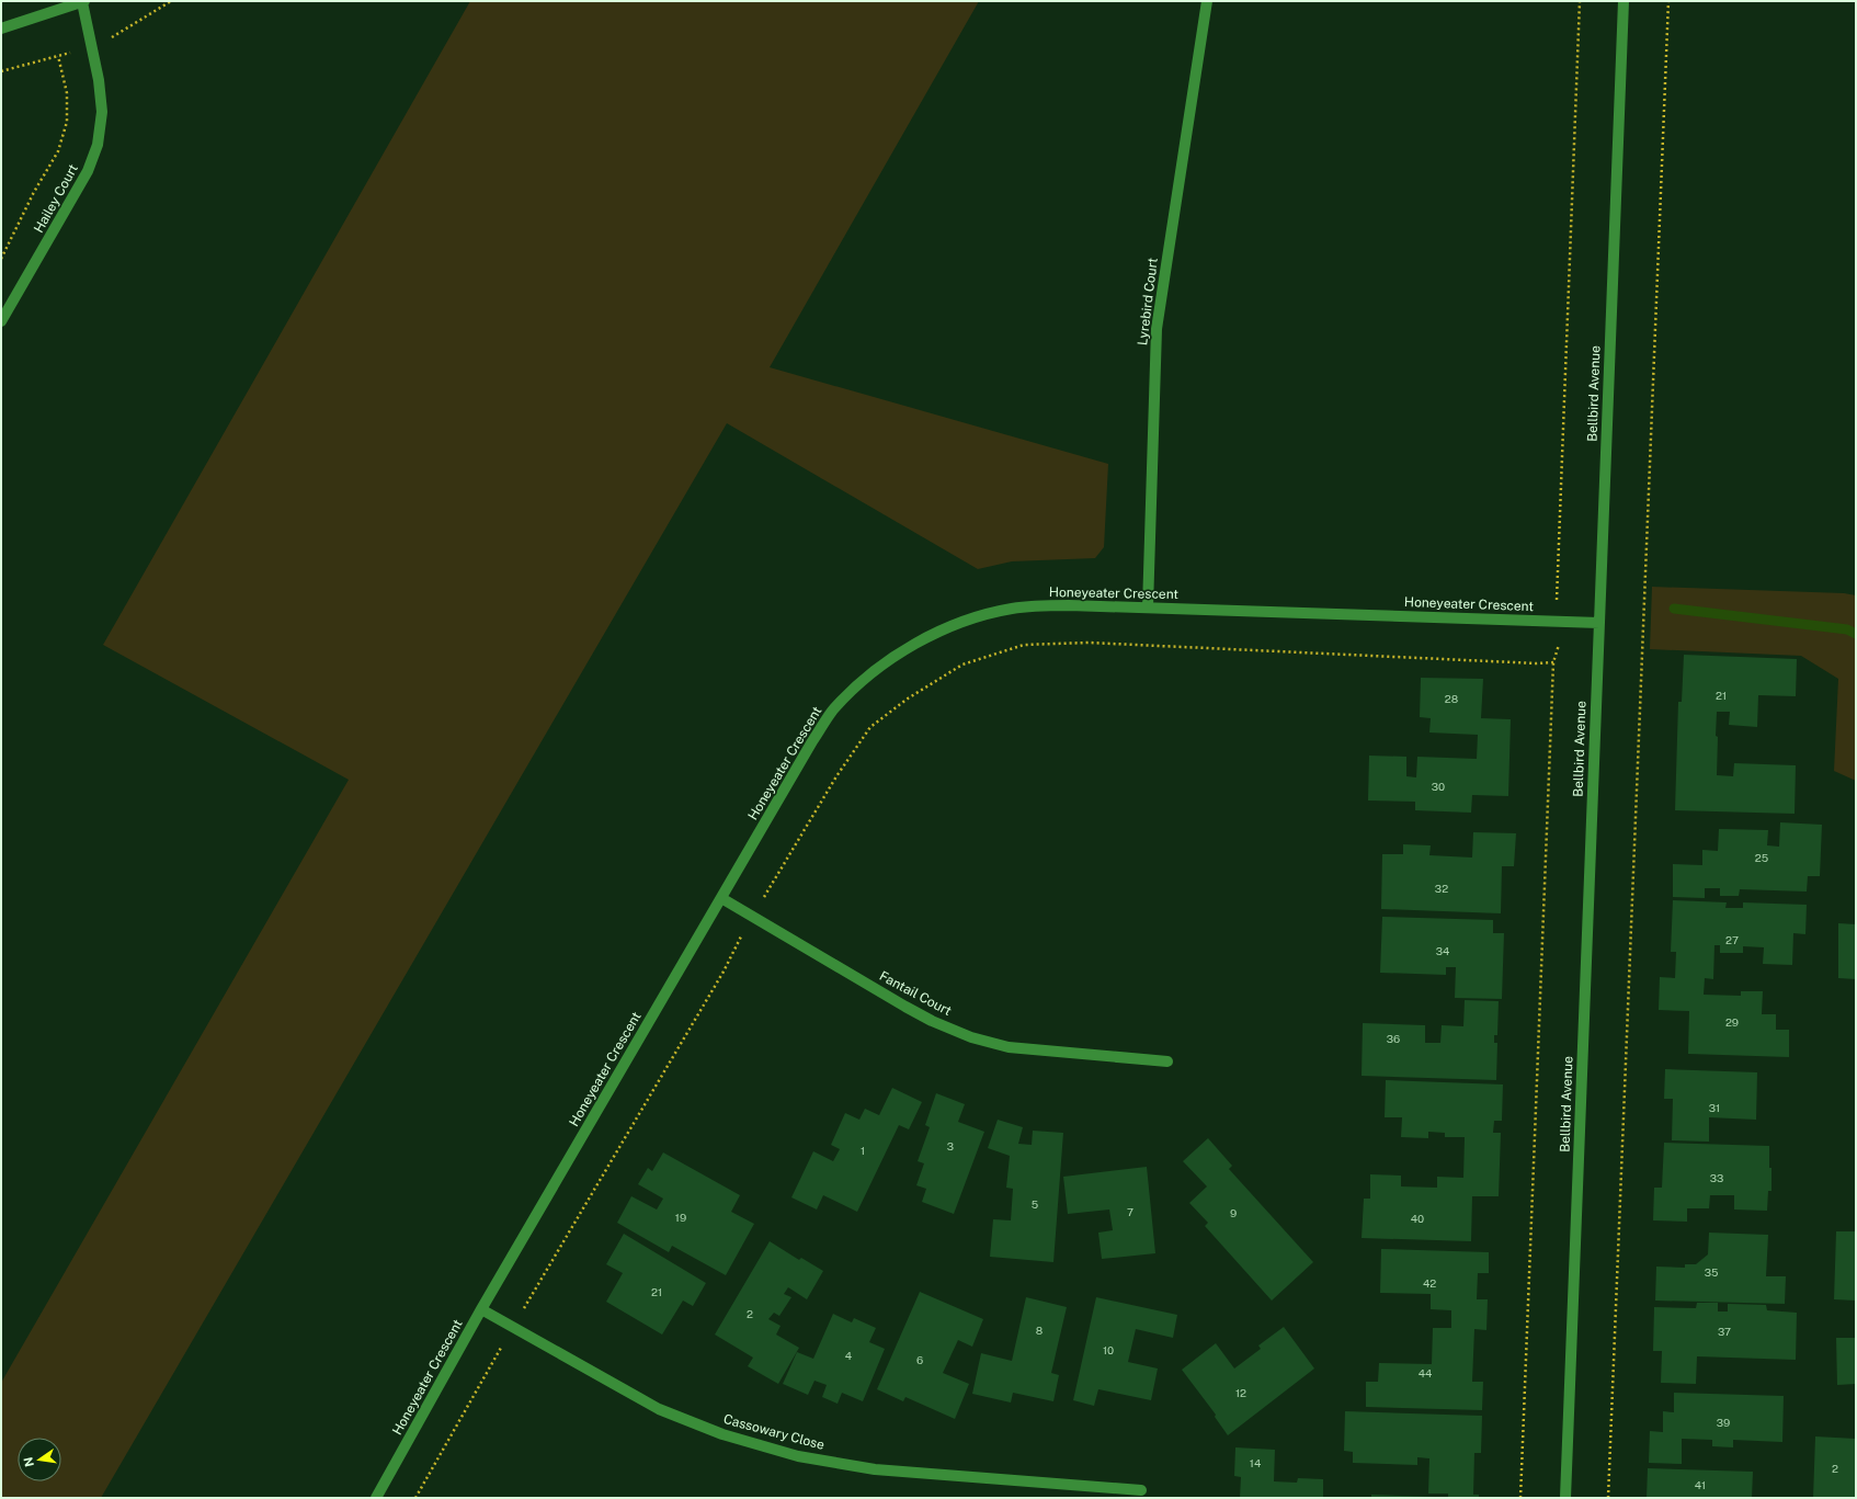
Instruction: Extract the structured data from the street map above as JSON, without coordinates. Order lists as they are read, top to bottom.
{
  "streets": {
    "street": [
      "Hailey Court",
      "Lyrebird Court",
      "Bellbird Avenue",
      "Honeyeater Crescent",
      "Fantail Court",
      "Cassowary Close"
    ]
  },
  "crossings": [
    ["Lyrebird Court", "Honeyeater Crescent"],
    ["Bellbird Avenue", "Honeyeater Crescent"],
    ["Honeyeater Crescent", "Fantail Court"],
    ["Honeyeater Crescent", "Cassowary Close"]
  ],
  "house_numbers": [
    "21",
    "28",
    "30",
    "25",
    "32",
    "27",
    "34",
    "29",
    "36",
    "31",
    "3",
    "1",
    "33",
    "5",
    "7",
    "9",
    "19",
    "40",
    "35",
    "42",
    "21",
    "2",
    "8",
    "37",
    "10",
    "4",
    "6",
    "44",
    "12",
    "39",
    "14",
    "2",
    "41"
  ],
  "north": "left"
}
